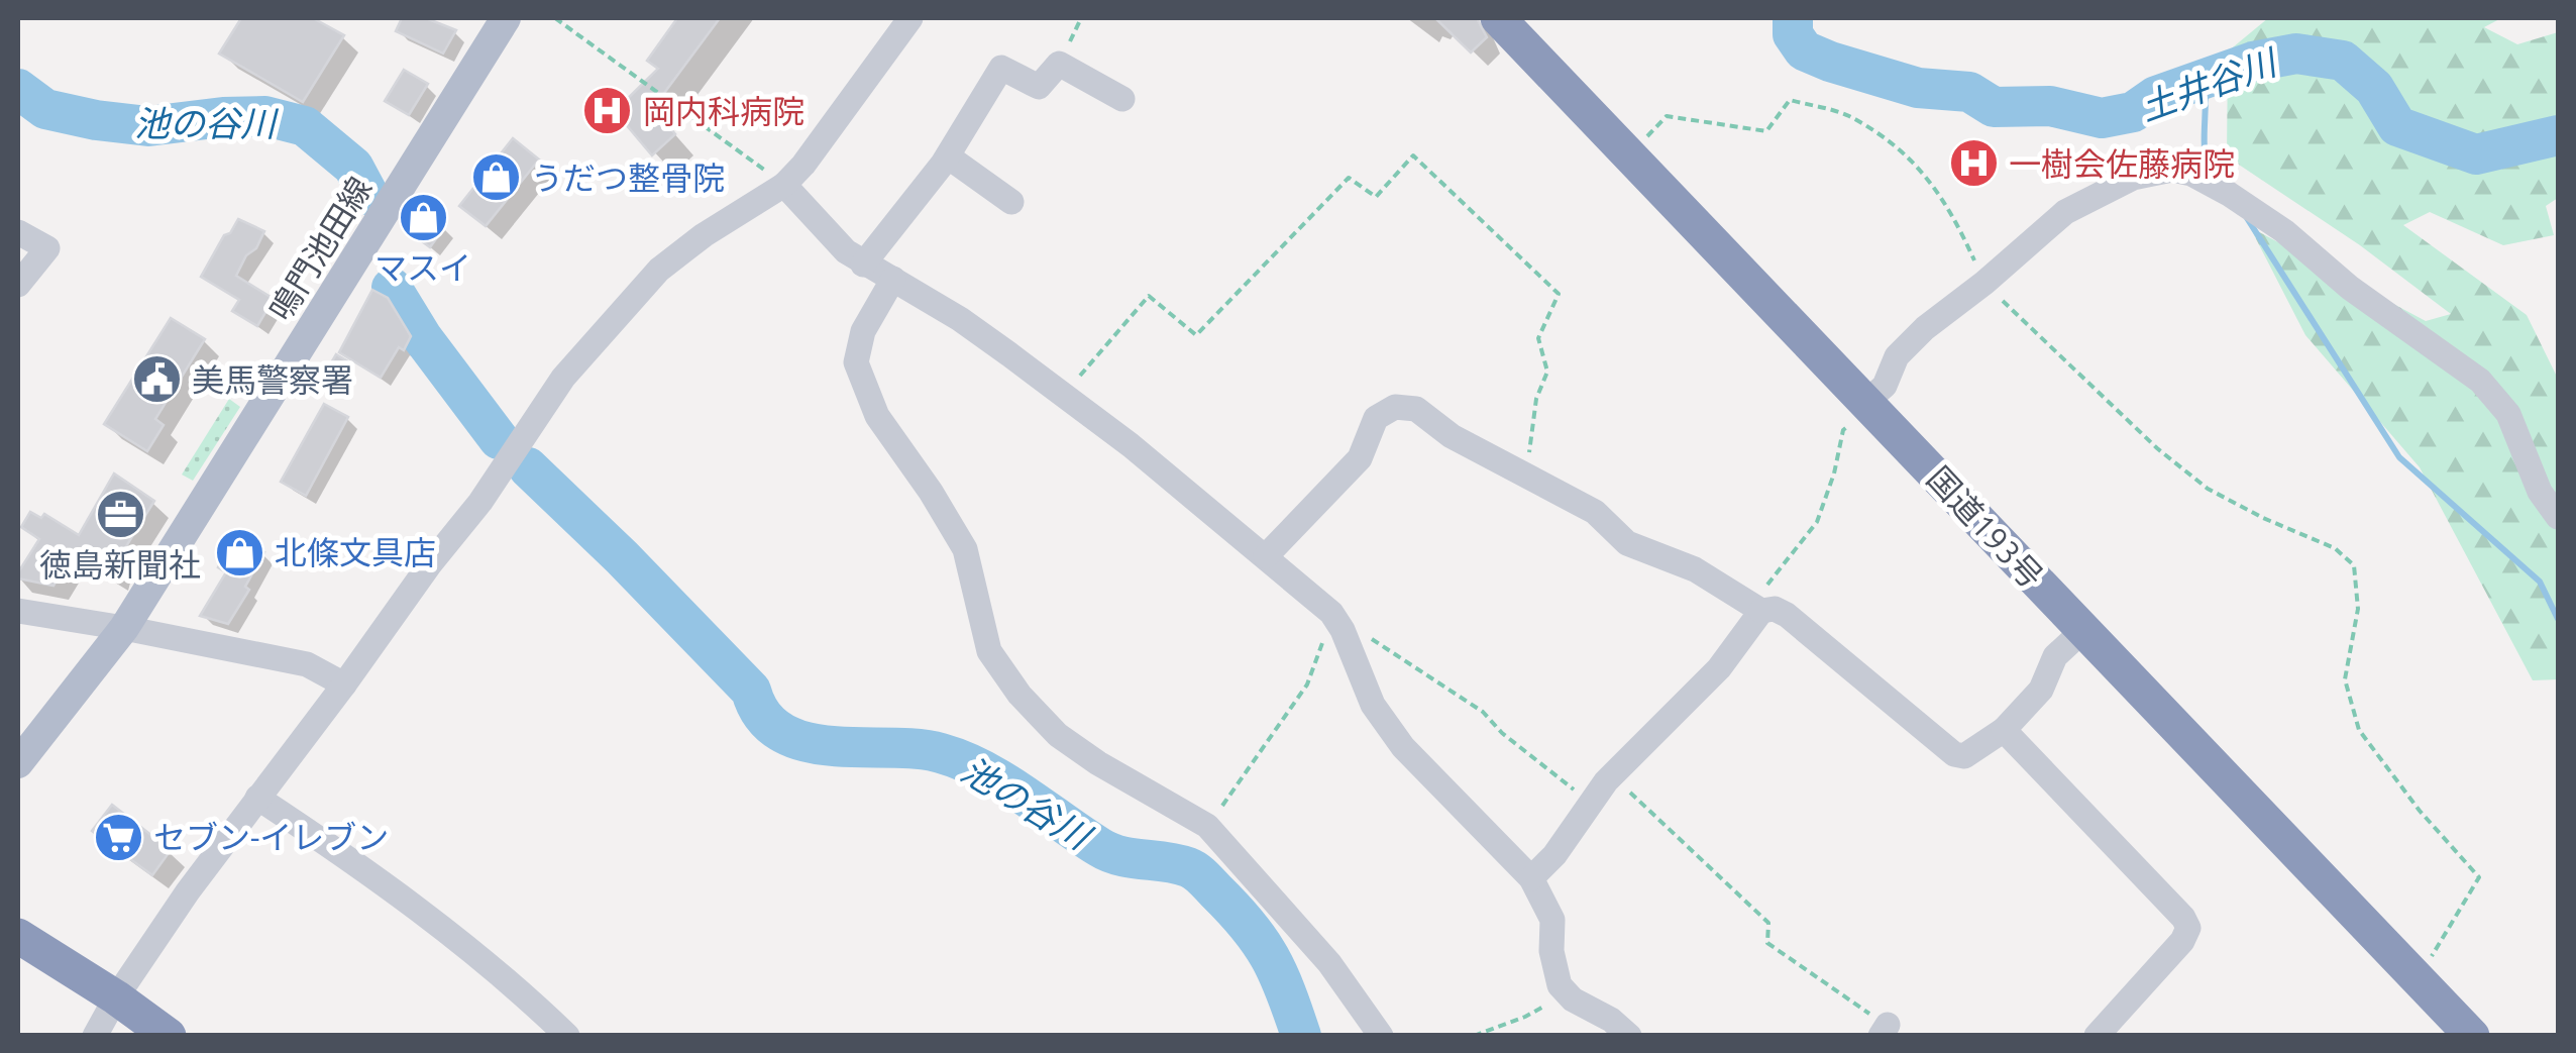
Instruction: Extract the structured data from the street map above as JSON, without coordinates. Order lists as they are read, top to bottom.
{
  "streets": {
    "highway": ["国道193号"],
    "main road": ["鳴門池田線"]
  },
  "water": ["土井谷川", "池の谷川"],
  "places": {
    "hospital": ["岡内科病院", "一樹会佐藤病院"],
    "shop": ["うだつ整骨院", "マスイ", "北條文具店"],
    "public building": ["美馬警察署"],
    "office": ["徳島新聞社"],
    "supermarket": ["セブン-イレブン"]
  }
}
